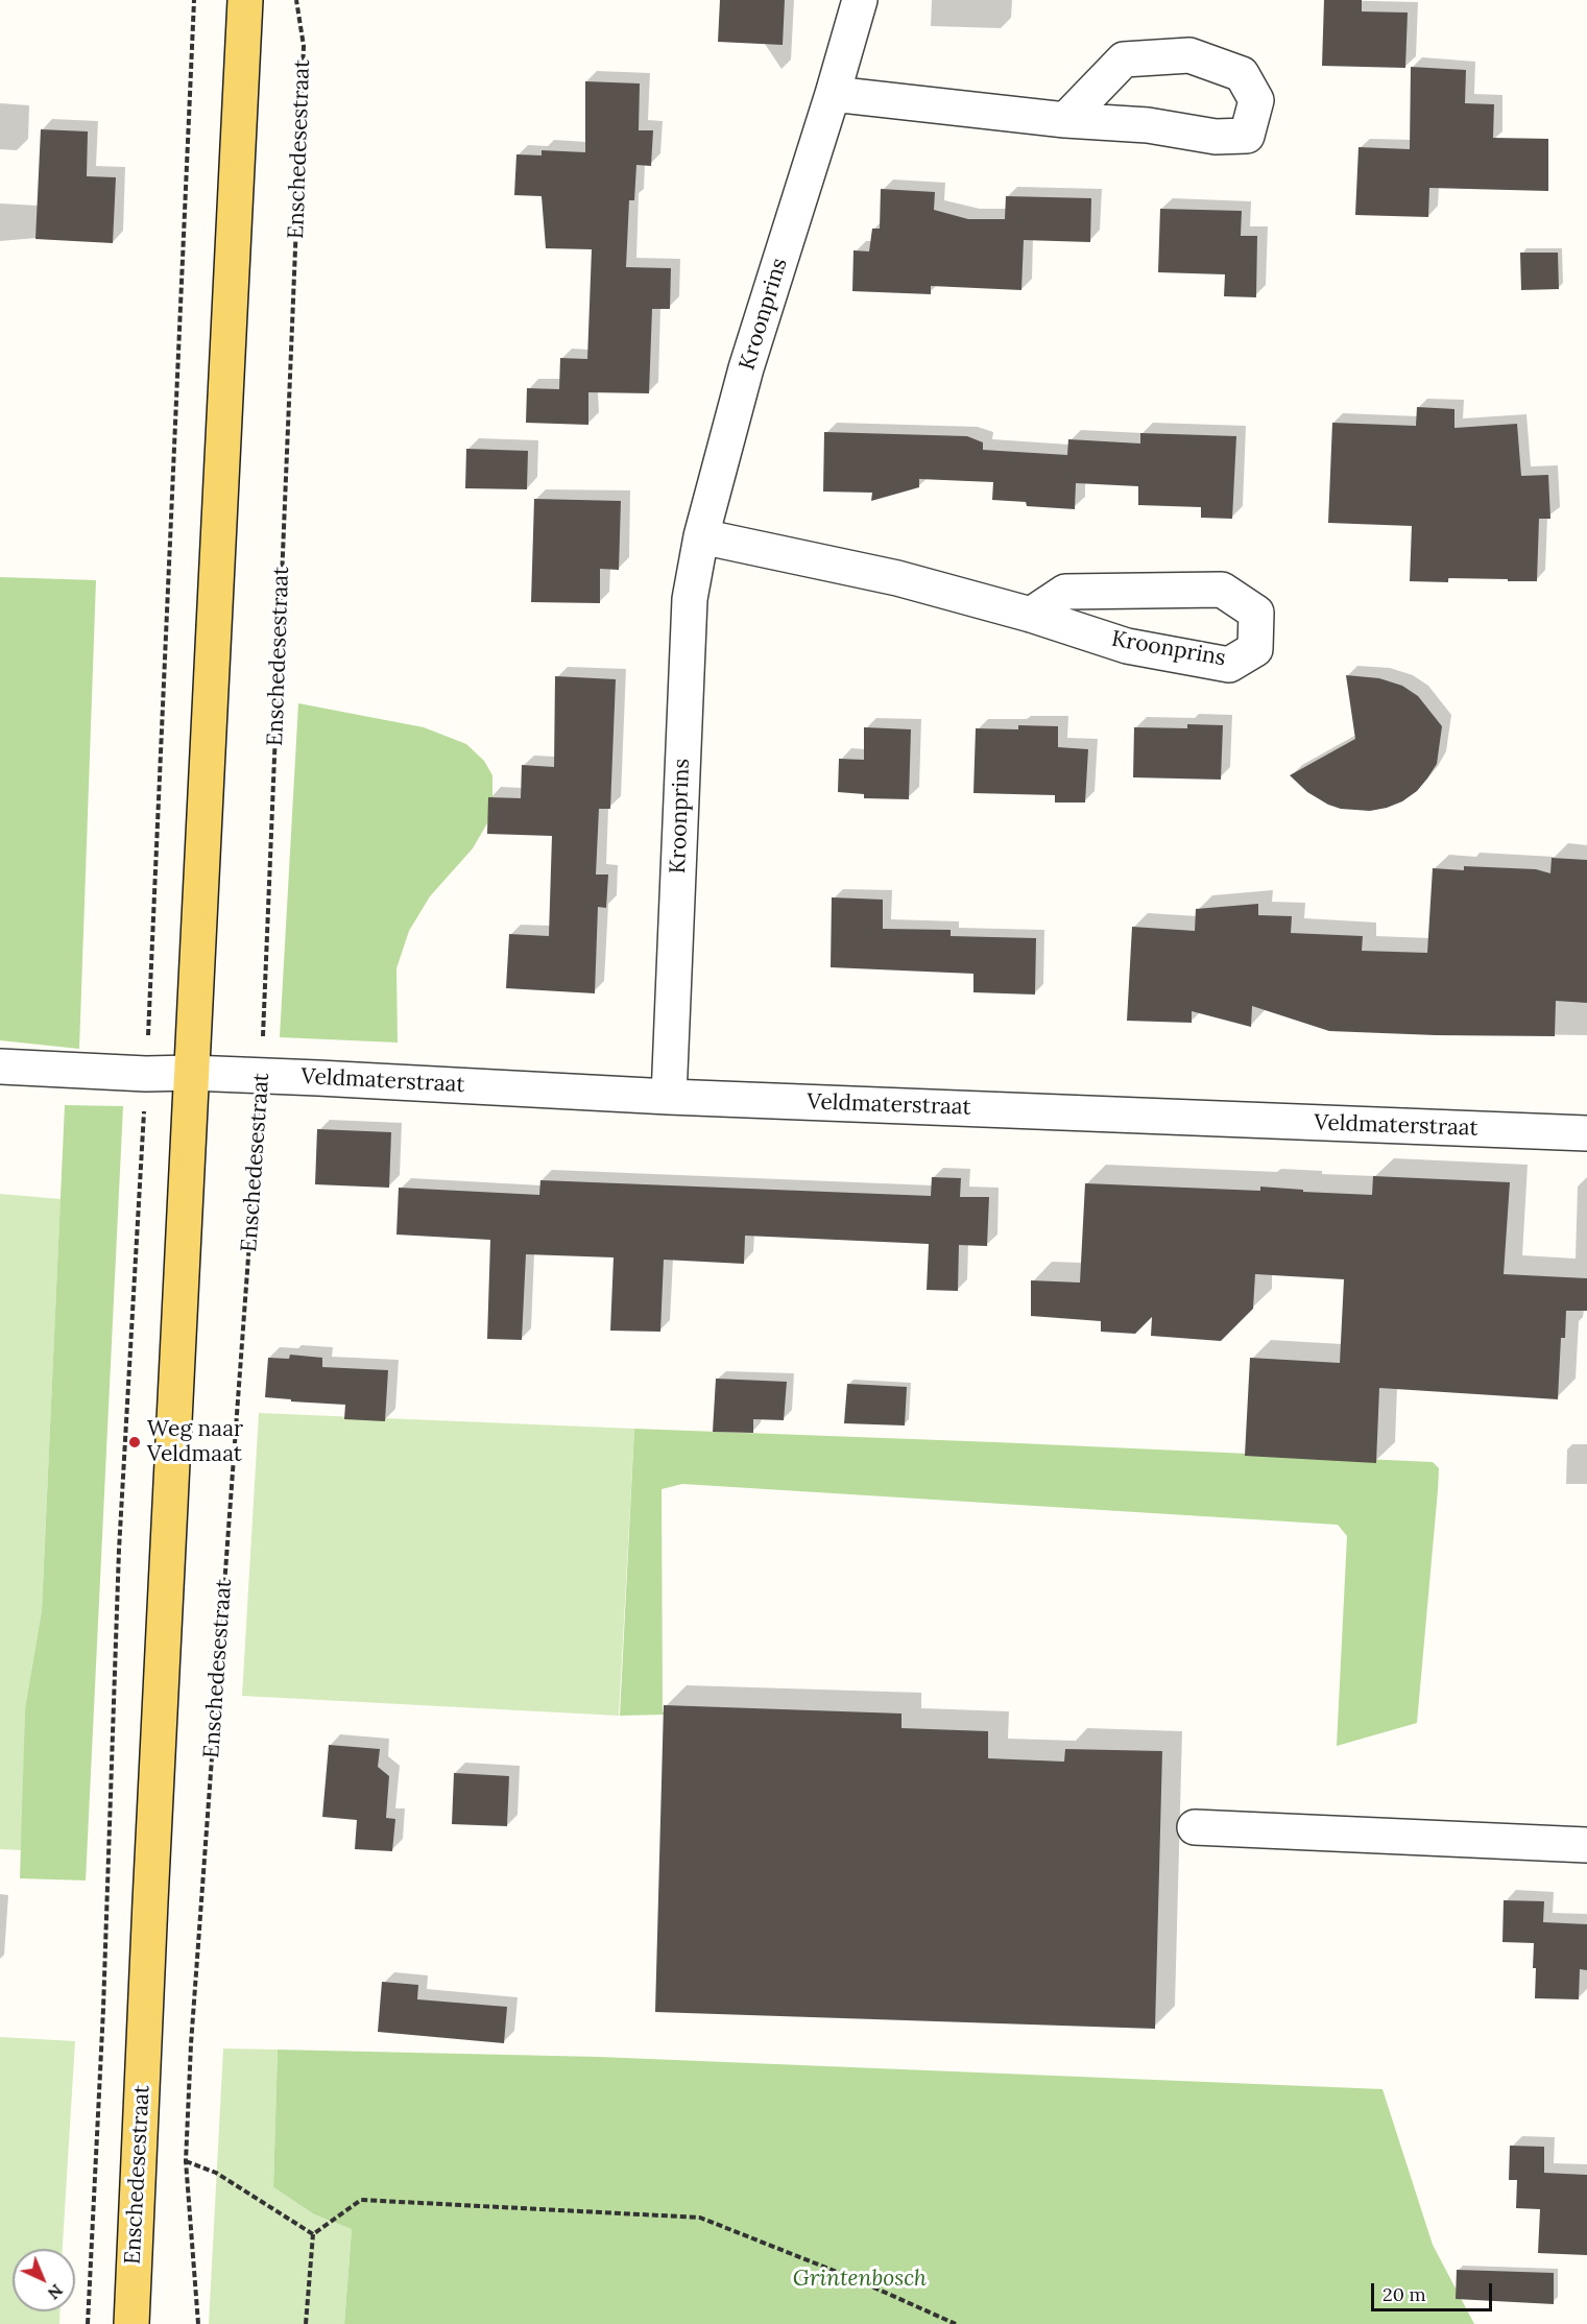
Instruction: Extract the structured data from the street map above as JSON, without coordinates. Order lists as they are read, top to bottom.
{
  "streets": {
    "main road": ["Enschedesestraat"],
    "street": ["Kroonprins", "Veldmaterstraat"]
  },
  "crossings": [
    ["Enschedesestraat", "Veldmaterstraat"],
    ["Kroonprins", "Veldmaterstraat"]
  ],
  "parks": ["Grintenbosch"],
  "places": ["Weg naar Veldmaat"],
  "scale_bar": "20 m",
  "north": "bottom right"
}
